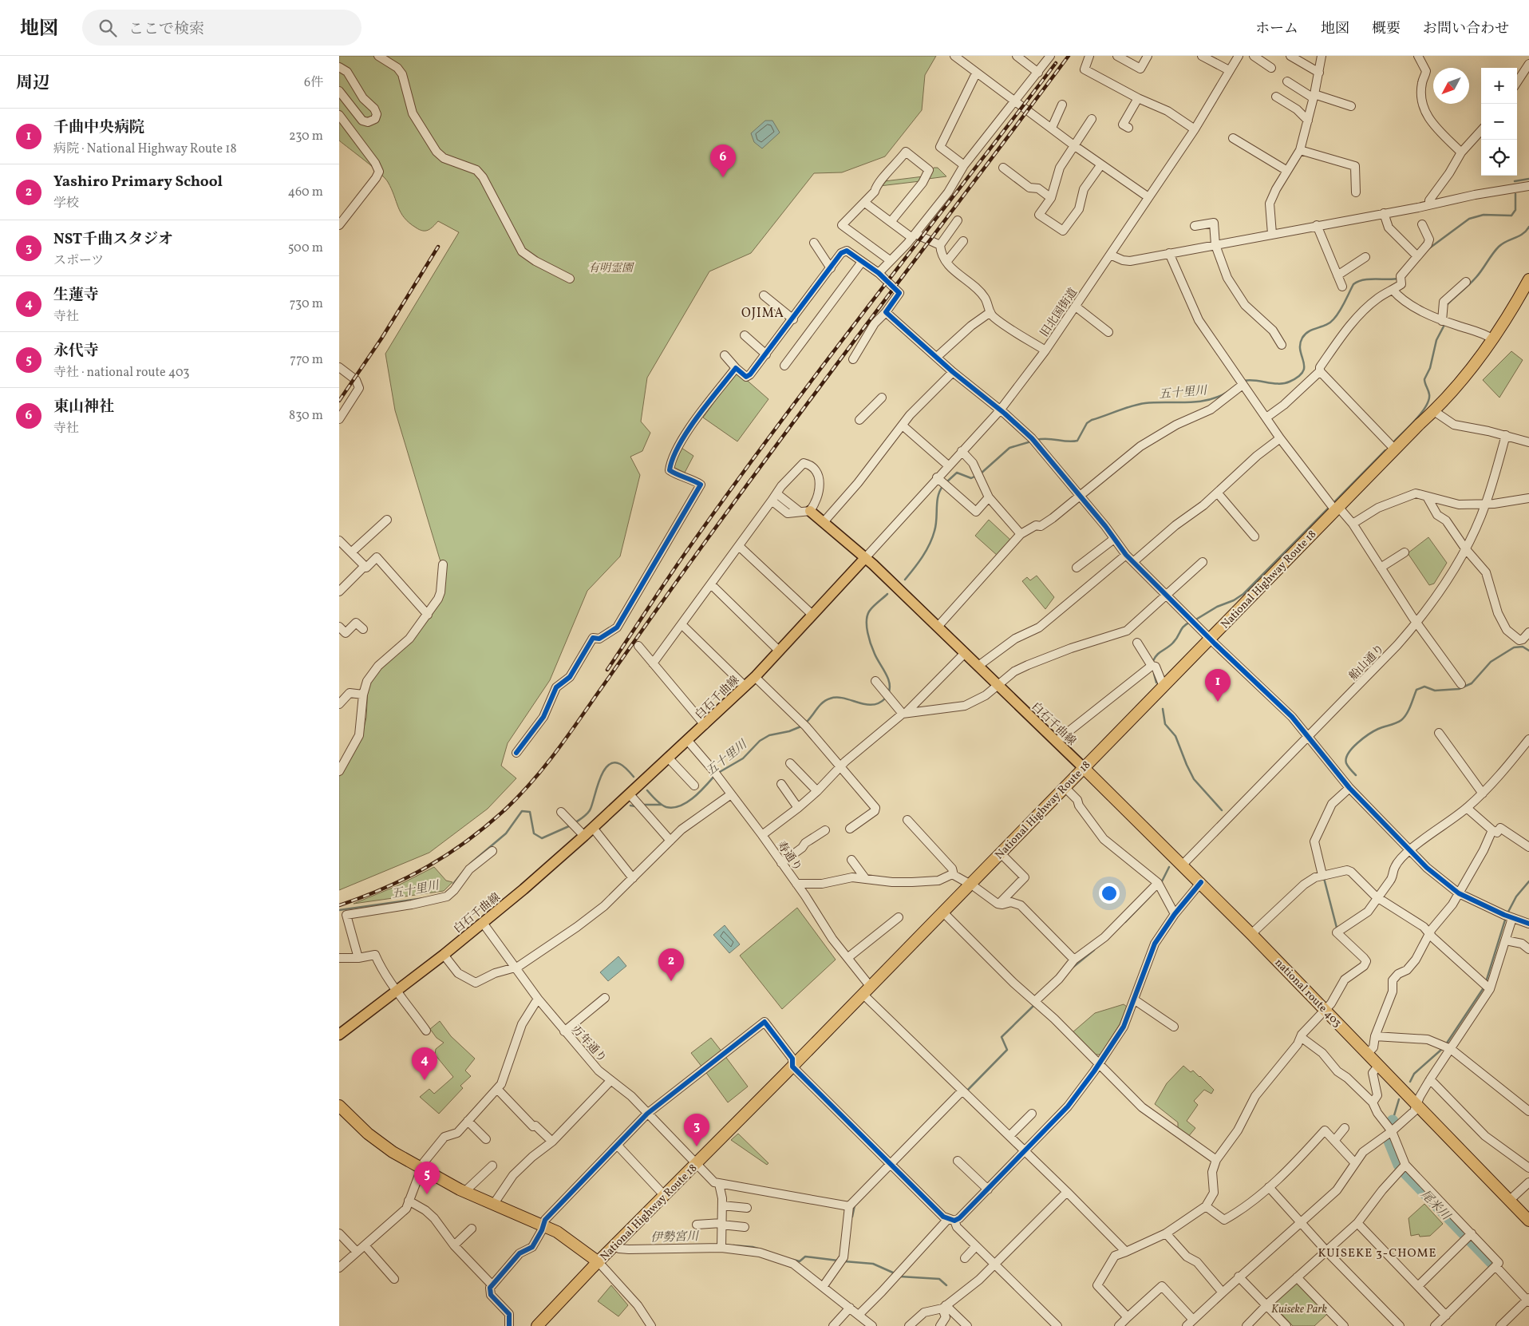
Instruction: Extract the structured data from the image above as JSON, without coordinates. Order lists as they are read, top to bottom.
{
  "streets": {
    "highway": ["National Highway Route 18", "national route 403"],
    "main road": ["白石千曲線"],
    "street": [
      "旧北国街道",
      "船山通り",
      "寿通り",
      "万年通り"
    ]
  },
  "crossings": [
    ["旧北国街道", "白石千曲線"],
    ["National Highway Route 18", "白石千曲線"],
    ["National Highway Route 18", "寿通り"],
    ["National Highway Route 18", "national route 403"],
    ["National Highway Route 18", "万年通り"],
    ["船山通り", "national route 403"],
    ["白石千曲線", "寿通り"],
    ["白石千曲線", "national route 403"],
    ["白石千曲線", "万年通り"]
  ],
  "districts": ["OJIMA", "KUISEKE 3-CHOME"],
  "water": ["五十里川", "尾米川", "伊勢宮川"],
  "parks": ["有明霊園", "Kuiseke Park"],
  "north": "bottom left",
  "page": {
    "header": "地図",
    "search": "ここで検索",
    "nav": [
      "ホーム",
      "地図",
      "概要",
      "お問い合わせ"
    ],
    "heading": ["周辺", "6件"],
    "map_buttons": ["+", "−"],
    "list": [
      {
        "mark": "1",
        "name": "千曲中央病院",
        "note": "病院 · National Highway Route 18",
        "value": "230 m"
      },
      {
        "mark": "2",
        "name": "Yashiro Primary School",
        "note": "学校",
        "value": "460 m"
      },
      {
        "mark": "3",
        "name": "NST千曲スタジオ",
        "note": "スポーツ",
        "value": "500 m"
      },
      {
        "mark": "4",
        "name": "生蓮寺",
        "note": "寺社",
        "value": "730 m"
      },
      {
        "mark": "5",
        "name": "永代寺",
        "note": "寺社 · national route 403",
        "value": "770 m"
      },
      {
        "mark": "6",
        "name": "東山神社",
        "note": "寺社",
        "value": "830 m"
      }
    ],
    "pins": [
      "6",
      "1",
      "2",
      "4",
      "3",
      "5"
    ]
  }
}
